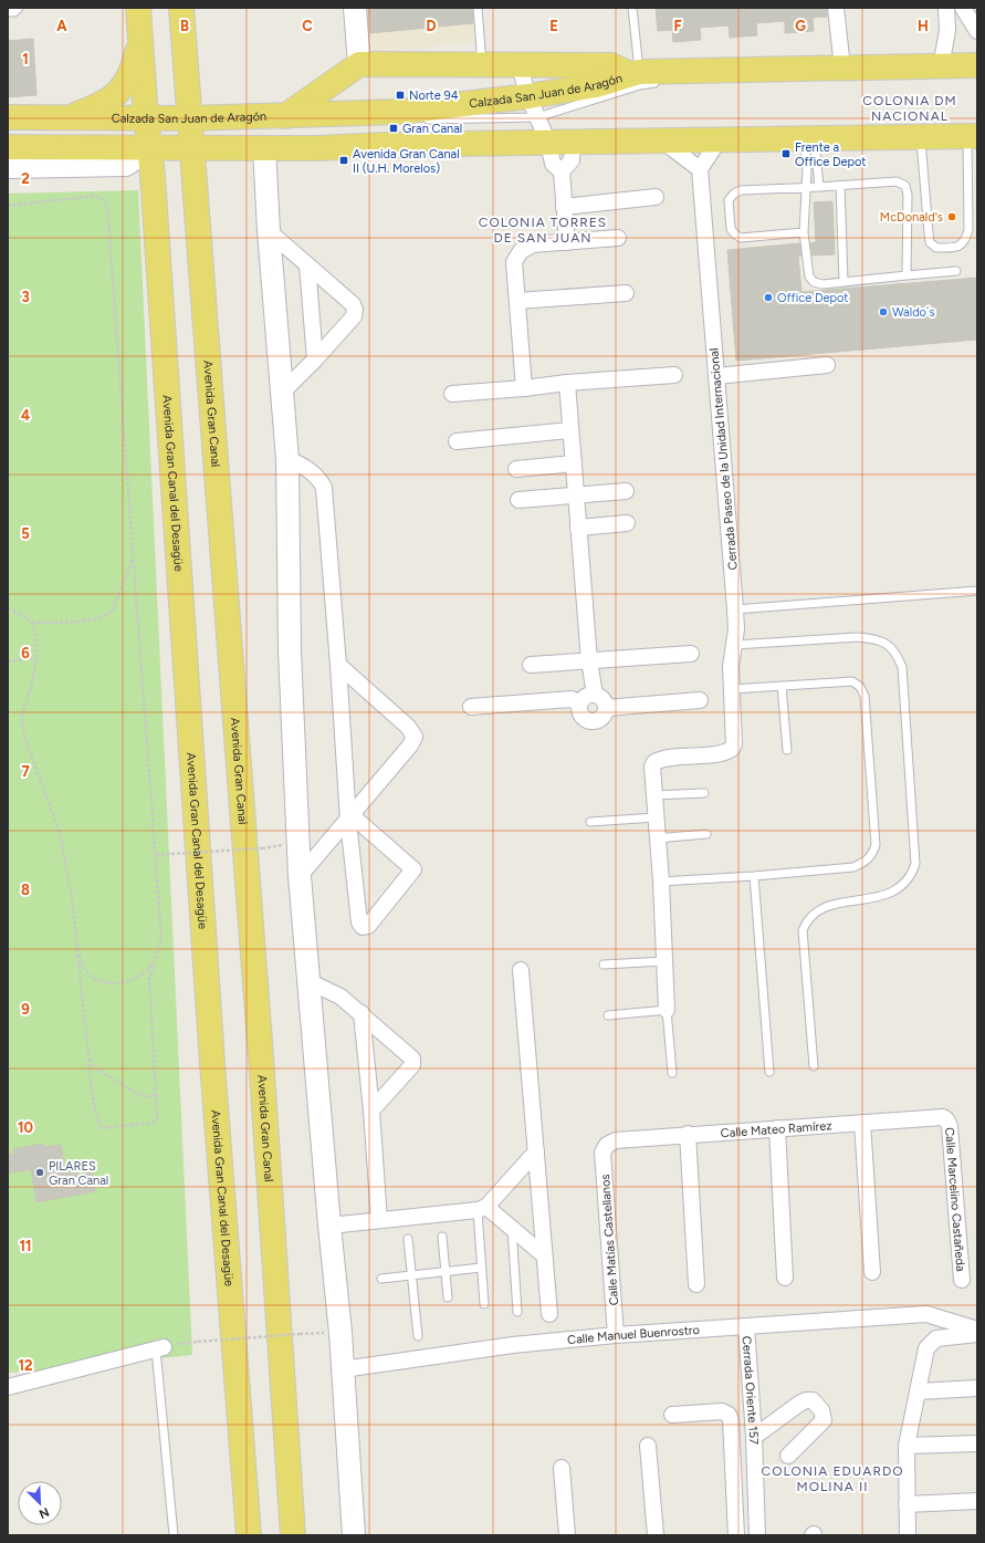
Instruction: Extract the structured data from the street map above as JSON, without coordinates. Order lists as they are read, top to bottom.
{
  "streets": {
    "main road": ["Calzada San Juan de Aragón", "Avenida Gran Canal", "Avenida Gran Canal del Desagüe"],
    "street": [
      "Cerrada Paseo de la Unidad Internacional",
      "Calle Mateo Ramírez",
      "Calle Marcelino Castañeda",
      "Calle Matías Castellanos",
      "Calle Manuel Buenrostro",
      "Cerrada Oriente 157"
    ]
  },
  "crossings": [
    ["Calzada San Juan de Aragón", "Avenida Gran Canal"],
    ["Calzada San Juan de Aragón", "Avenida Gran Canal del Desagüe"],
    ["Calle Mateo Ramírez", "Calle Marcelino Castañeda"],
    ["Calle Mateo Ramírez", "Calle Matías Castellanos"],
    ["Calle Matías Castellanos", "Calle Manuel Buenrostro"],
    ["Calle Manuel Buenrostro", "Cerrada Oriente 157"]
  ],
  "districts": ["COLONIA DM NACIONAL", "COLONIA TORRES DE SAN JUAN", "COLONIA EDUARDO MOLINA II"],
  "places": {
    "transit": [
      "Norte 94",
      "Gran Canal",
      "Frente a Office Depot",
      "Avenida Gran Canal II (U.H. Morelos)"
    ],
    "other": [
      "McDonald's",
      "Office Depot",
      "Waldo´s",
      "PILARES Gran Canal"
    ]
  },
  "north": "bottom right",
  "grid": {
    "columns": [
      "A",
      "B",
      "C",
      "D",
      "E",
      "F",
      "G",
      "H"
    ],
    "rows": [
      "1",
      "2",
      "3",
      "4",
      "5",
      "6",
      "7",
      "8",
      "9",
      "10",
      "11",
      "12"
    ]
  }
}
